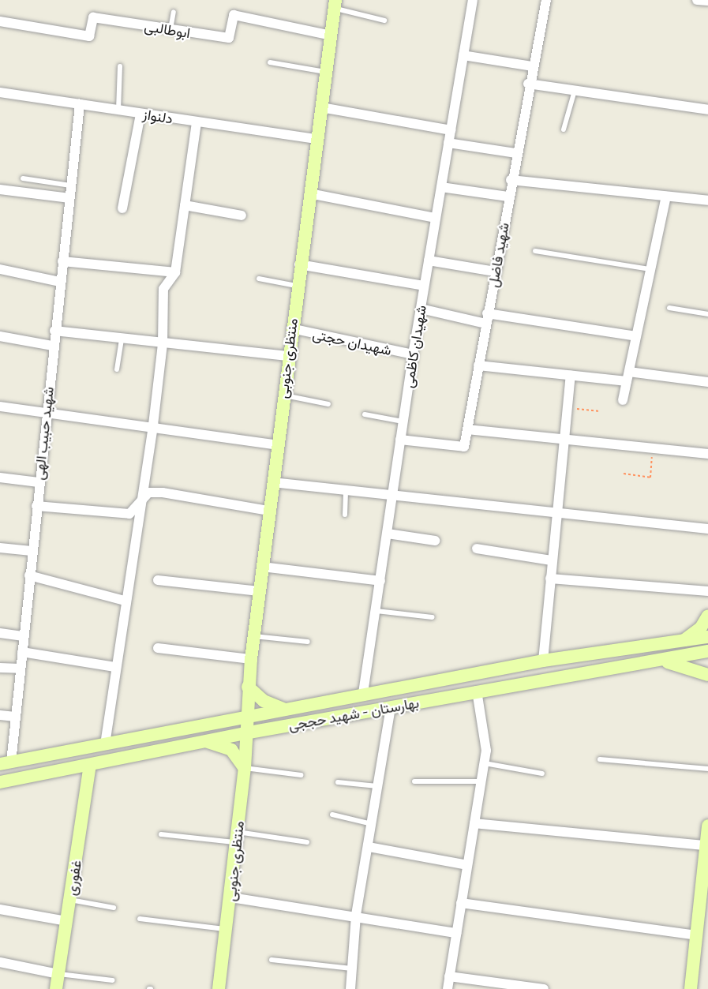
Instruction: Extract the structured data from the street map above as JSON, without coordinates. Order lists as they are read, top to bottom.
{
  "streets": {
    "main road": ["منتظری جنوبی", "بهارستان - شهید حججی", "غفوری"],
    "street": [
      "ابوطالبی",
      "دلنواز",
      "شهید فاضل",
      "شهیدان حجتی",
      "شهیدان کاظمی",
      "شهید حبیب الهی"
    ]
  },
  "crossings": [
    ["ابوطالبی", "منتظری جنوبی"],
    ["دلنواز", "منتظری جنوبی"],
    ["دلنواز", "شهید حبیب الهی"],
    ["شهید فاضل", "شهیدان کاظمی"],
    ["شهیدان حجتی", "شهیدان کاظمی"],
    ["شهیدان حجتی", "منتظری جنوبی"],
    ["شهیدان کاظمی", "بهارستان - شهید حججی"],
    ["منتظری جنوبی", "بهارستان - شهید حججی"],
    ["شهید حبیب الهی", "بهارستان - شهید حججی"],
    ["بهارستان - شهید حججی", "غفوری"]
  ]
}
